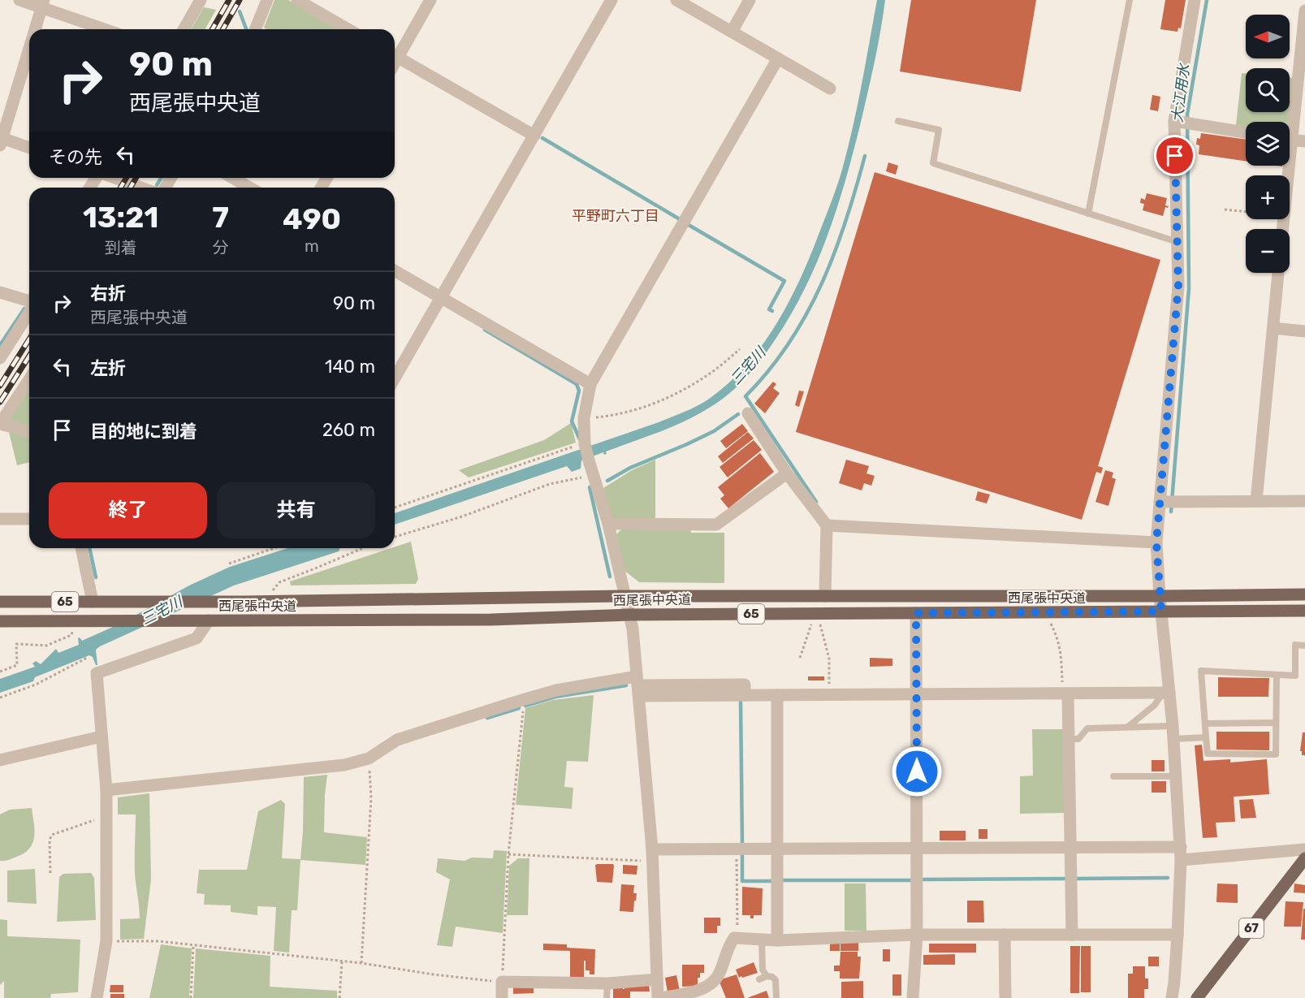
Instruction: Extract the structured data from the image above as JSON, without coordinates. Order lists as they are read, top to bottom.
{
  "streets": {
    "main road": ["西尾張中央道", "65", "67"]
  },
  "districts": ["平野町六丁目"],
  "water": ["大江用水", "三宅川"],
  "north": "left",
  "page": {
    "map_buttons": ["+", "−"],
    "turn": ["90 m", "西尾張中央道"],
    "then": "その先",
    "eta": [
      "13:21",
      "到着",
      "7",
      "分",
      "490",
      "m"
    ],
    "list": [
      {
        "name": "右折",
        "note": "西尾張中央道",
        "value": "90 m"
      },
      {
        "name": "左折",
        "value": "140 m"
      },
      {
        "name": "目的地に到着",
        "value": "260 m"
      }
    ],
    "buttons": ["終了", "共有"]
  }
}
